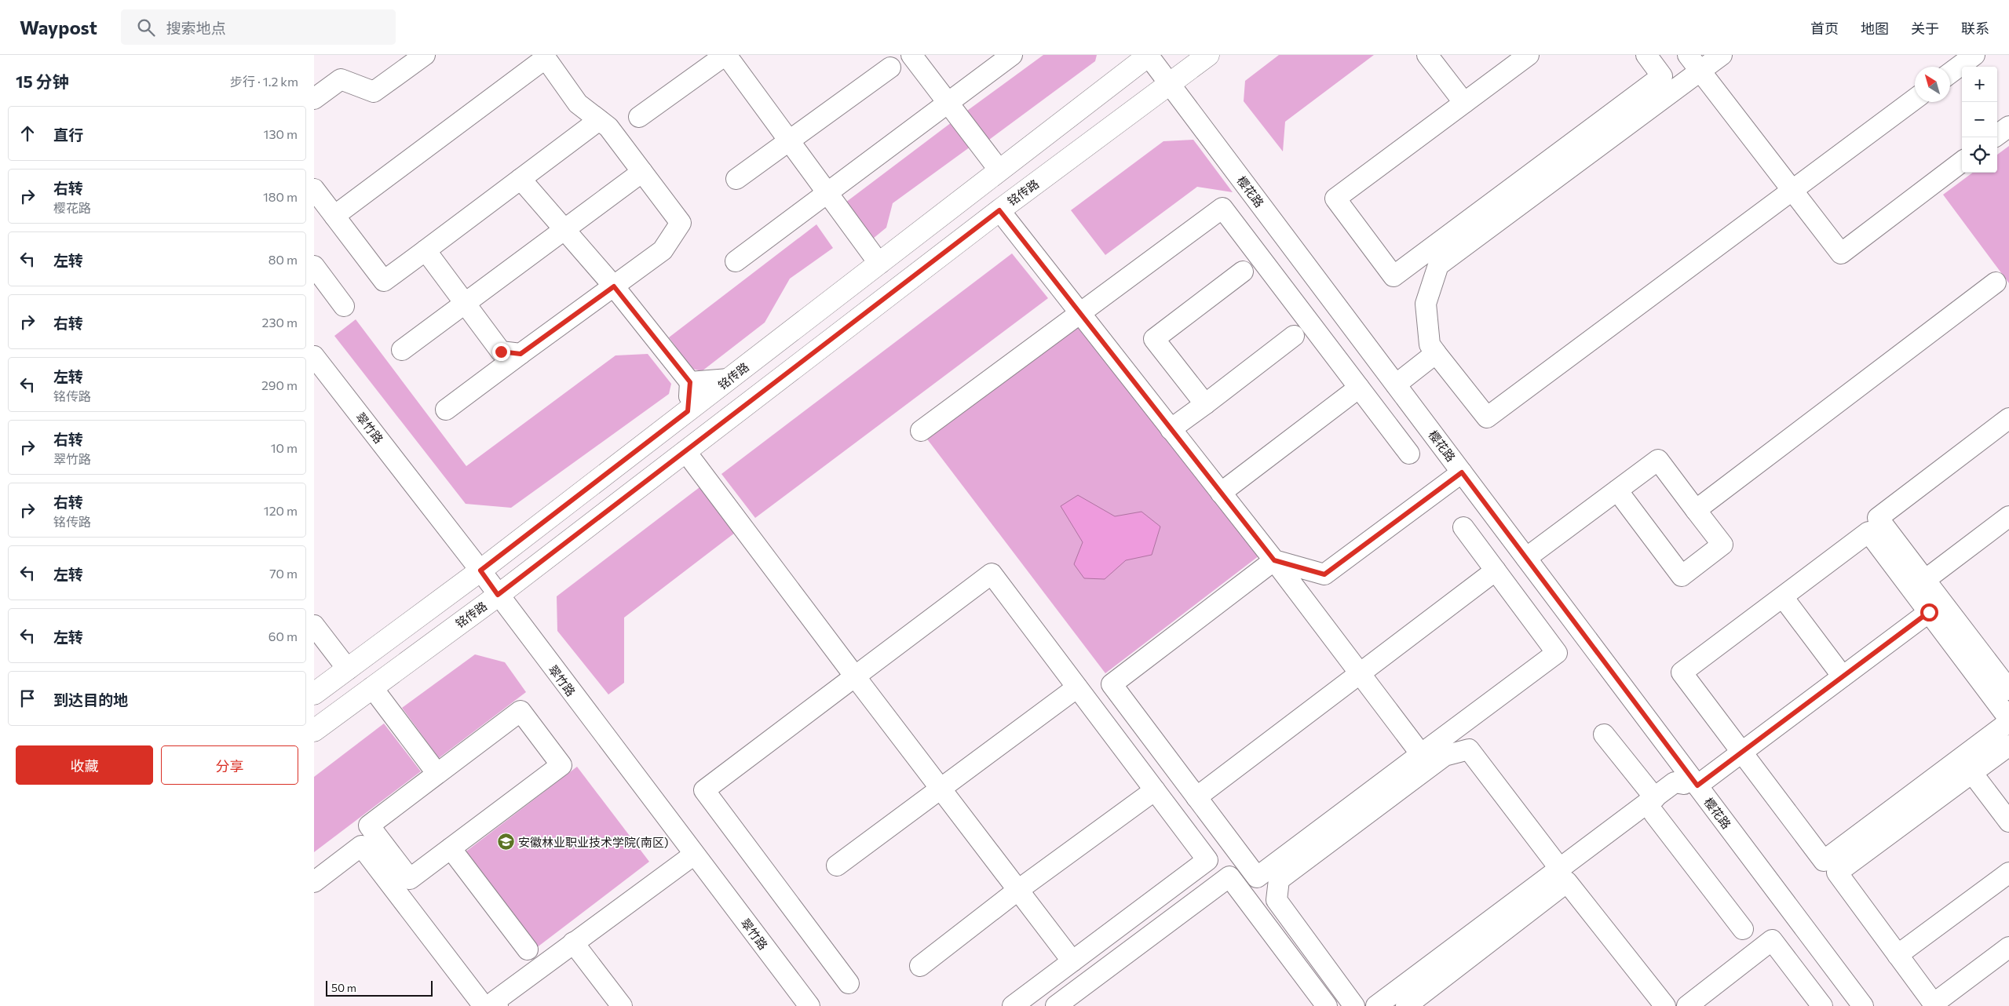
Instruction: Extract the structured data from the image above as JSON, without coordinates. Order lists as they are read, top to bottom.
{
  "streets": {
    "main road": ["铭传路"],
    "street": ["樱花路", "翠竹路"]
  },
  "crossings": [
    ["樱花路", "铭传路"],
    ["铭传路", "翠竹路"]
  ],
  "places": {
    "school or university": ["安徽林业职业技术学院(南区)"]
  },
  "scale_bar": "50 m",
  "north": "top left",
  "page": {
    "header": "Waypost",
    "search": "搜索地点",
    "nav": [
      "首页",
      "地图",
      "关于",
      "联系"
    ],
    "heading": ["15 分钟", "步行 · 1.2 km"],
    "map_buttons": ["+", "−"],
    "list": [
      ["直行", "130 m"],
      ["右转", "樱花路", "180 m"],
      ["左转", "80 m"],
      ["右转", "230 m"],
      ["左转", "铭传路", "290 m"],
      ["右转", "翠竹路", "10 m"],
      ["右转", "铭传路", "120 m"],
      ["左转", "70 m"],
      ["左转", "60 m"],
      "到达目的地"
    ],
    "buttons": ["收藏", "分享"],
    "scale": "50 m"
  }
}
